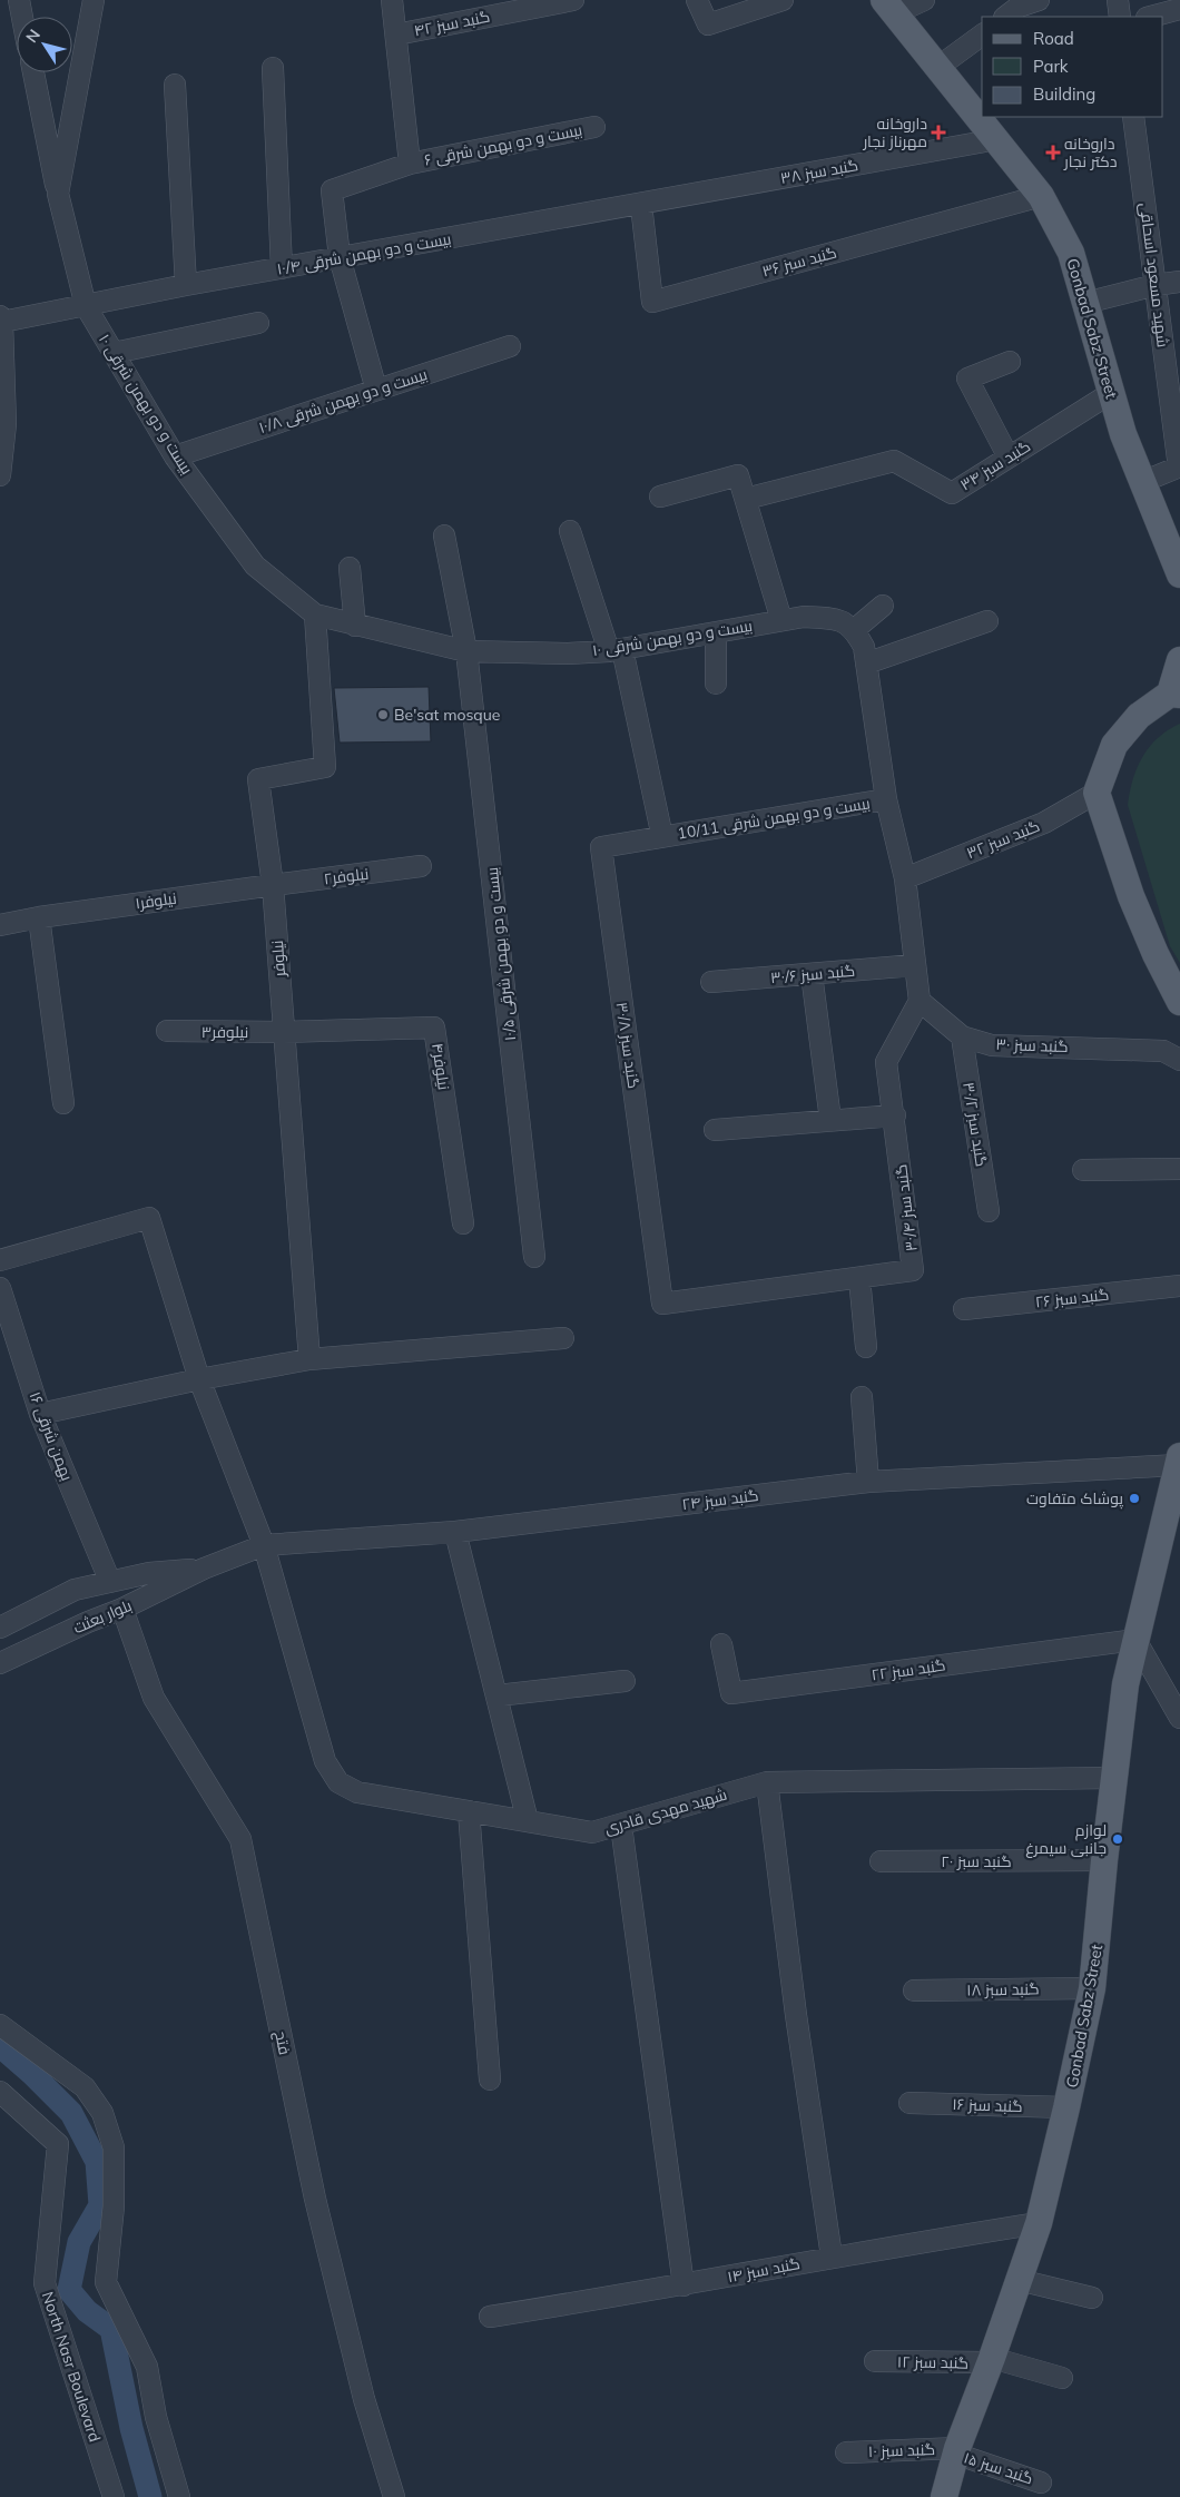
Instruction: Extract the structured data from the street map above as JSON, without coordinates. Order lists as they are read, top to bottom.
{
  "streets": {
    "main road": ["Gonbad Sabz Street"],
    "street": [
      "گنبد سبز ۴۲",
      "بیست و دو بهمن شرقی ۶",
      "گنبد سبز ۳۸",
      "بیست و دو بهمن شرقی ۱۰/۴",
      "گنبد سبز ۳۶",
      "شهید مسعود اسحاقی",
      "بیست و دو بهمن شرقی ۱۰/۸",
      "بیست و دو بهمن شرقی ۱۰",
      "گنبد سبز ۳۴",
      "بیست و دو بهمن شرقی 10/11",
      "گنبد سبز ۳۲",
      "نیلوفر۲",
      "نیلوفر۱",
      "بیست و دو بهمن شرقی ۱۰/۵",
      "نیلوفر",
      "گنبد سبز ۳۰/۶",
      "نیلوفر۳",
      "گنبد سبز ۳۰/۸",
      "گنبد سبز ۳۰",
      "نیلوفر۴",
      "گنبد سبز ۳۰/۲",
      "گنبد سبز ۳۰/۴",
      "گنبد سبز ۲۶",
      "بهمن شرقی ۱۶",
      "گنبد سبز ۲۴",
      "بلوار بعثت",
      "گنبد سبز ۲۲",
      "شهید مهدی قادری",
      "گنبد سبز ۲۰",
      "گنبد سبز ۱۸",
      "فتح",
      "گنبد سبز ۱۶",
      "گنبد سبز ۱۴",
      "گنبد سبز ۱۲",
      "North Nasr Boulevard",
      "گنبد سبز ۱۰",
      "گنبد سبز ۱۵"
    ]
  },
  "crossings": [
    ["گنبد سبز ۴۲", "بیست و دو بهمن شرقی ۶"],
    ["گنبد سبز ۳۸", "بیست و دو بهمن شرقی ۱۰/۴"],
    ["گنبد سبز ۳۸", "گنبد سبز ۳۶"],
    ["گنبد سبز ۳۸", "Gonbad Sabz Street"],
    ["بیست و دو بهمن شرقی ۱۰/۴", "گنبد سبز ۳۶"],
    ["بیست و دو بهمن شرقی ۱۰/۴", "بیست و دو بهمن شرقی ۱۰"],
    ["گنبد سبز ۳۶", "Gonbad Sabz Street"],
    ["Gonbad Sabz Street", "گنبد سبز ۳۴"],
    ["Gonbad Sabz Street", "گنبد سبز ۲۴"],
    ["Gonbad Sabz Street", "گنبد سبز ۲۲"],
    ["Gonbad Sabz Street", "شهید مهدی قادری"],
    ["Gonbad Sabz Street", "گنبد سبز ۲۰"],
    ["Gonbad Sabz Street", "گنبد سبز ۱۸"],
    ["Gonbad Sabz Street", "گنبد سبز ۱۶"],
    ["Gonbad Sabz Street", "گنبد سبز ۱۴"],
    ["Gonbad Sabz Street", "گنبد سبز ۱۲"],
    ["Gonbad Sabz Street", "گنبد سبز ۱۰"],
    ["Gonbad Sabz Street", "گنبد سبز ۱۵"],
    ["بیست و دو بهمن شرقی ۱۰/۸", "بیست و دو بهمن شرقی ۱۰"],
    ["بیست و دو بهمن شرقی ۱۰", "بیست و دو بهمن شرقی ۱۰/۵"],
    ["بیست و دو بهمن شرقی ۱۰", "نیلوفر"],
    ["بیست و دو بهمن شرقی 10/11", "گنبد سبز ۳۰/۸"],
    ["نیلوفر۲", "نیلوفر۱"],
    ["نیلوفر۲", "نیلوفر"],
    ["نیلوفر۱", "نیلوفر"],
    ["نیلوفر", "نیلوفر۳"],
    ["نیلوفر", "نیلوفر۴"],
    ["نیلوفر۳", "نیلوفر۴"],
    ["گنبد سبز ۳۰/۸", "گنبد سبز ۳۰/۴"],
    ["گنبد سبز ۳۰", "گنبد سبز ۳۰/۲"],
    ["گنبد سبز ۳۰", "گنبد سبز ۳۰/۴"],
    ["بهمن شرقی ۱۶", "بلوار بعثت"],
    ["گنبد سبز ۲۴", "بلوار بعثت"],
    ["گنبد سبز ۲۴", "شهید مهدی قادری"],
    ["بلوار بعثت", "شهید مهدی قادری"],
    ["بلوار بعثت", "فتح"],
    ["گنبد سبز ۱۰", "گنبد سبز ۱۵"]
  ],
  "places": {
    "health": ["داروخانه مهرناز نجار", "داروخانه دکتر نجار"],
    "other": ["Be'sat mosque", "پوشاک متفاوت", "لوازم جانبی سیمرغ"]
  },
  "legend": ["Road", "Park", "Building"],
  "north": "top left"
}
